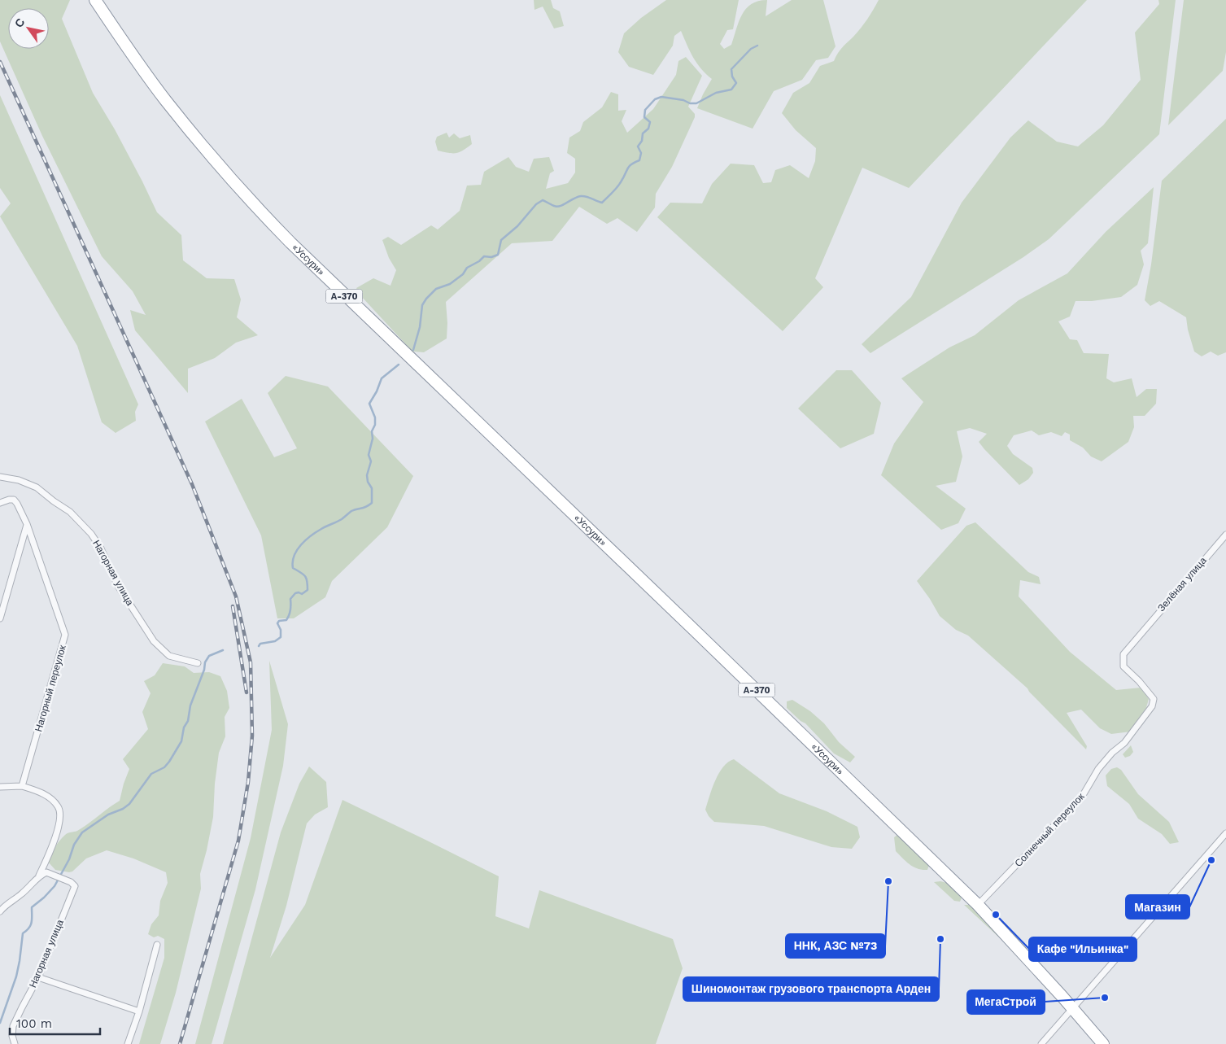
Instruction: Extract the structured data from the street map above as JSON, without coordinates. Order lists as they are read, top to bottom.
{
  "streets": {
    "highway": ["«Уссури»", "А-370"],
    "street": [
      "Нагорная улица",
      "Зелёная улица",
      "Нагорный переулок",
      "Солнечный переулок"
    ]
  },
  "crossings": [
    ["«Уссури»", "Солнечный переулок"],
    ["Зелёная улица", "Солнечный переулок"]
  ],
  "places": [
    "Магазин",
    "ННК, АЗС №73",
    "Кафе \"Ильинка\"",
    "Шиномонтаж грузового транспорта Арден",
    "МегаСтрой"
  ],
  "scale_bar": "100 m",
  "north": "top left"
}
